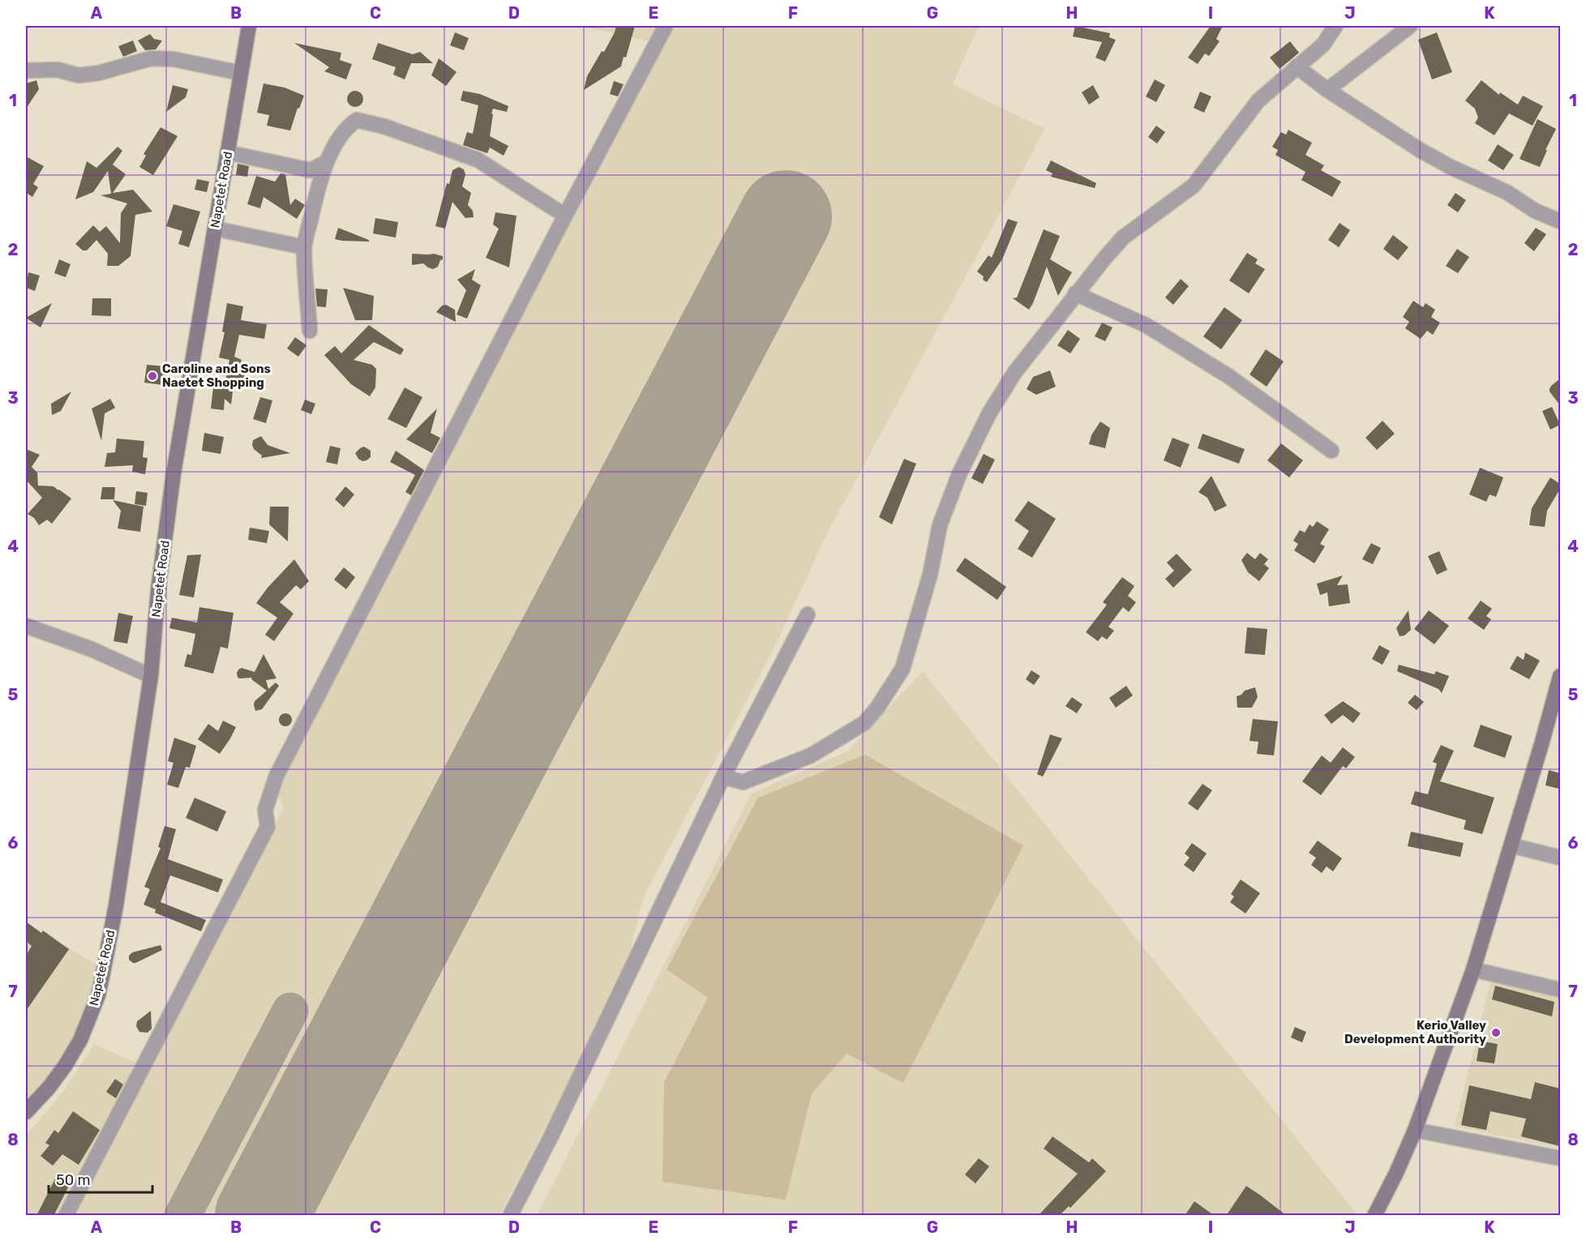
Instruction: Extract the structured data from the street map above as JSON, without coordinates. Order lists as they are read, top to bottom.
{
  "streets": {
    "main road": ["Napetet Road"]
  },
  "places": ["Caroline and Sons Naetet Shopping", "Kerio Valley Development Authority"],
  "scale_bar": "50 m",
  "grid": {
    "columns": [
      "A",
      "B",
      "C",
      "D",
      "E",
      "F",
      "G",
      "H",
      "I",
      "J",
      "K"
    ],
    "rows": [
      "1",
      "2",
      "3",
      "4",
      "5",
      "6",
      "7",
      "8"
    ]
  }
}
